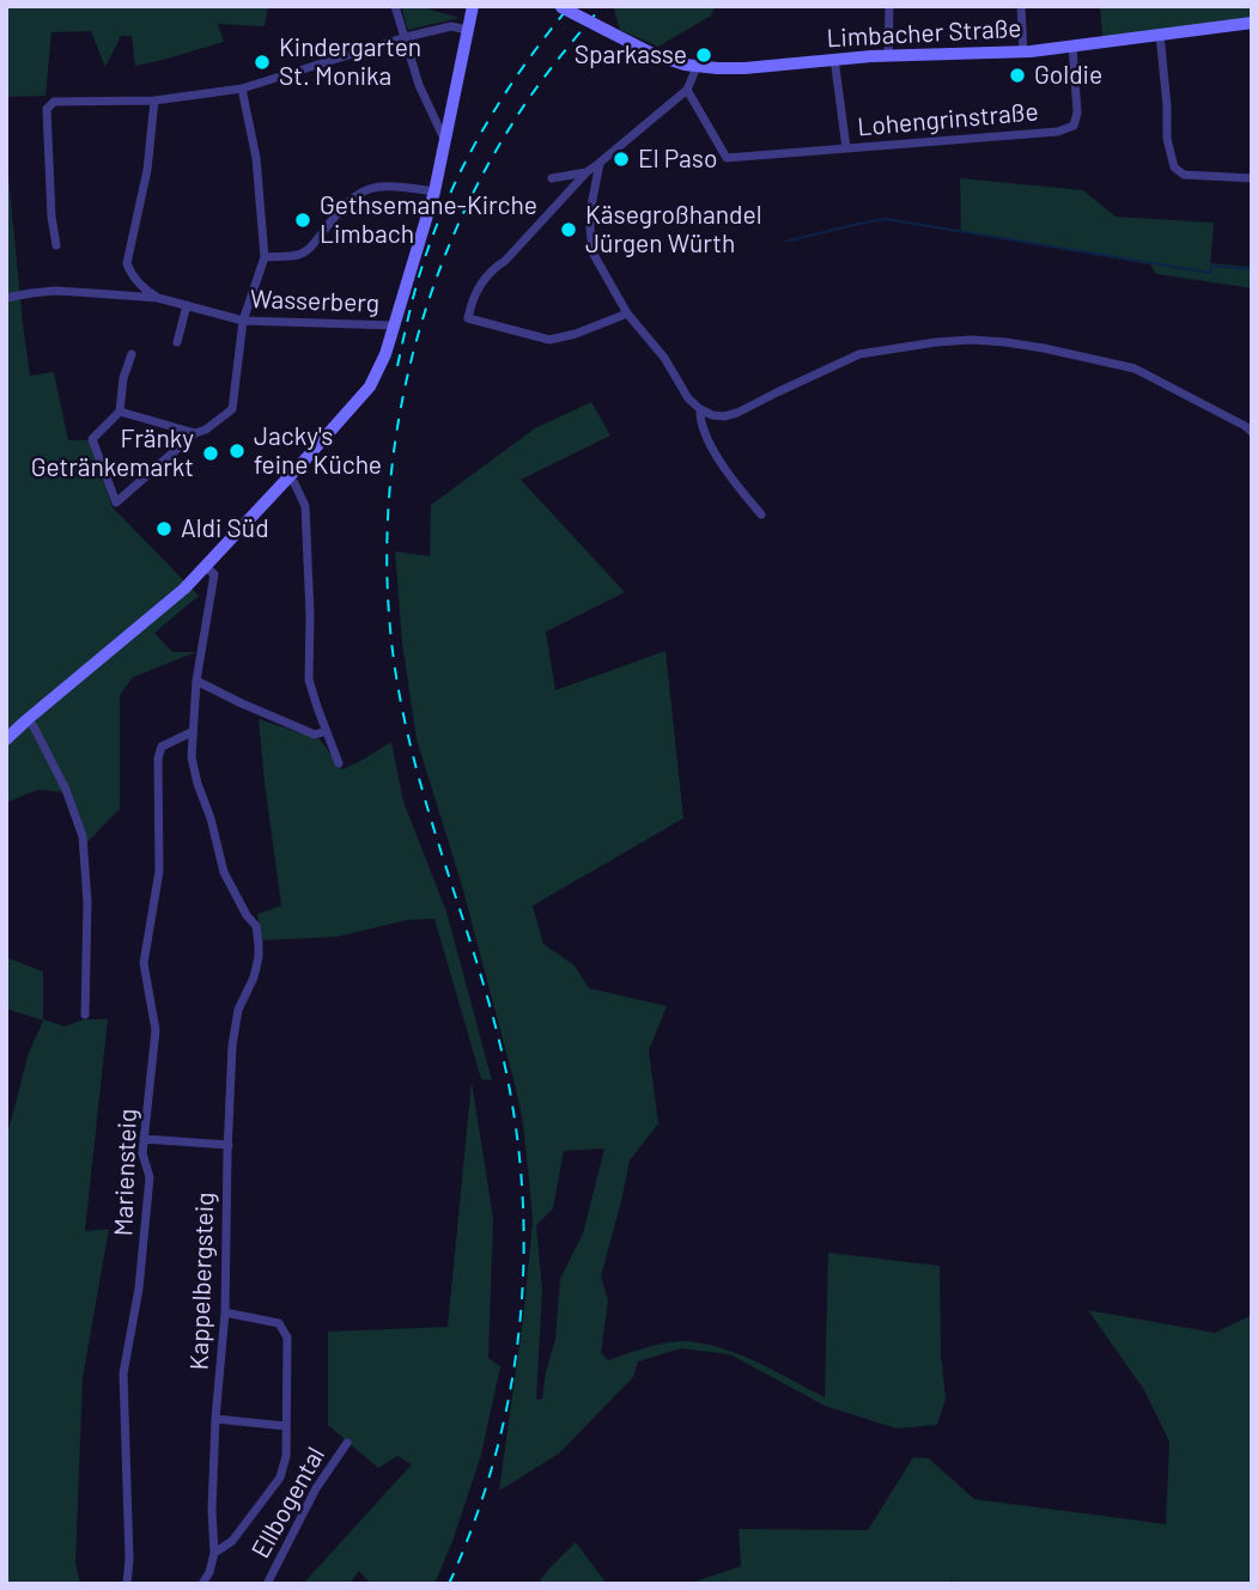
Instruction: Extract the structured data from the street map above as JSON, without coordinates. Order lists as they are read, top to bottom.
{
  "streets": {
    "main road": ["Limbacher Straße"],
    "street": [
      "Lohengrinstraße",
      "Wasserberg",
      "Mariensteig",
      "Kappelbergsteig",
      "Ellbogental"
    ]
  },
  "crossings": [
    ["Limbacher Straße", "Lohengrinstraße"],
    ["Mariensteig", "Kappelbergsteig"]
  ],
  "places": [
    "Sparkasse",
    "Kindergarten St. Monika",
    "Goldie",
    "El Paso",
    "Gethsemane-Kirche Limbach",
    "Käsegroßhandel Jürgen Würth",
    "Jacky's feine Küche",
    "Fränky Getränkemarkt",
    "Aldi Süd"
  ]
}
